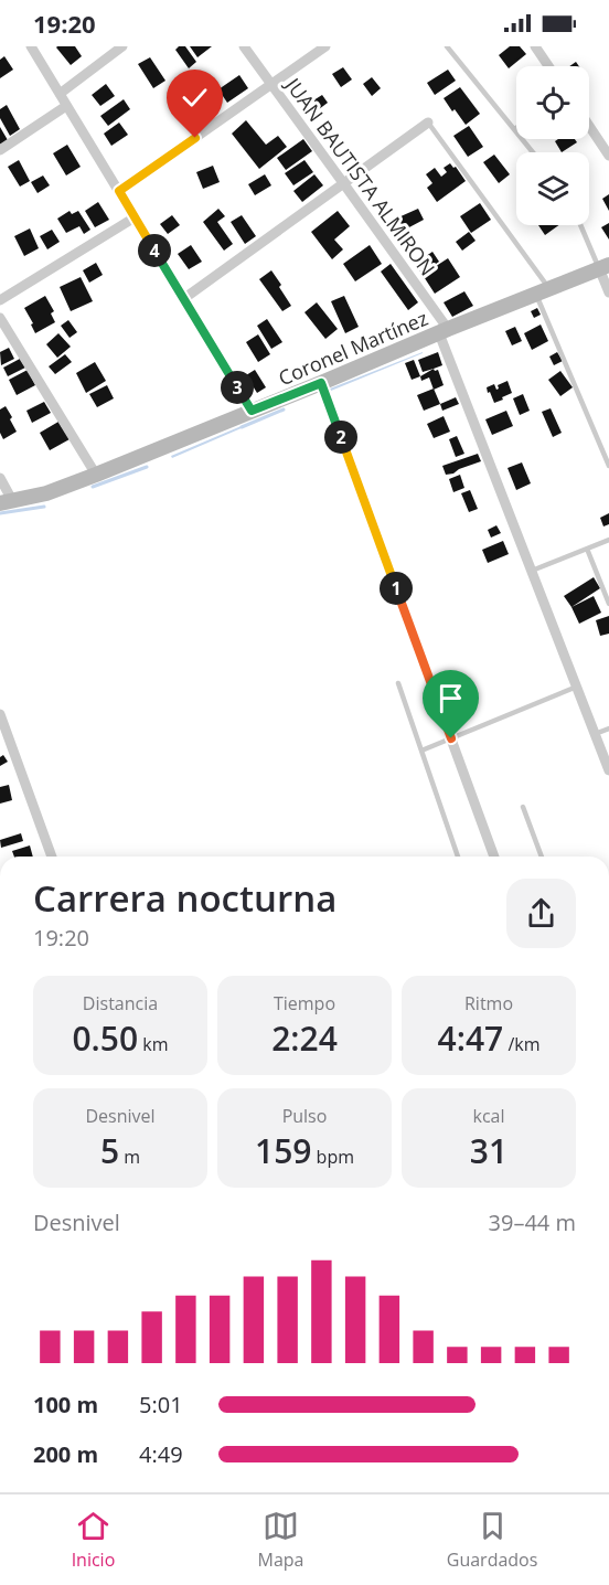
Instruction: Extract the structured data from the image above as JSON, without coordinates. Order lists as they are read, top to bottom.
{
  "streets": {
    "main road": ["Coronel Martínez"],
    "street": ["JUAN BAUTISTA ALMIRON"]
  },
  "crossings": [
    ["JUAN BAUTISTA ALMIRON", "Coronel Martínez"]
  ],
  "page": {
    "status": "19:20",
    "pins": [
      "4",
      "3",
      "2",
      "1"
    ],
    "heading": ["Carrera nocturna", "19:20"],
    "stats": [
      ["Distancia", "0.50 km"],
      ["Tiempo", "2:24"],
      ["Ritmo", "4:47 /km"],
      ["Desnivel", "5 m"],
      ["Pulso", "159 bpm"],
      ["kcal", "31"]
    ],
    "chart": ["Desnivel", "39–44 m"],
    "list": [
      {
        "name": "100 m",
        "note": "5:01"
      },
      {
        "name": "200 m",
        "note": "4:49"
      }
    ],
    "tabs": ["Inicio", "Mapa", "Guardados"]
  }
}
